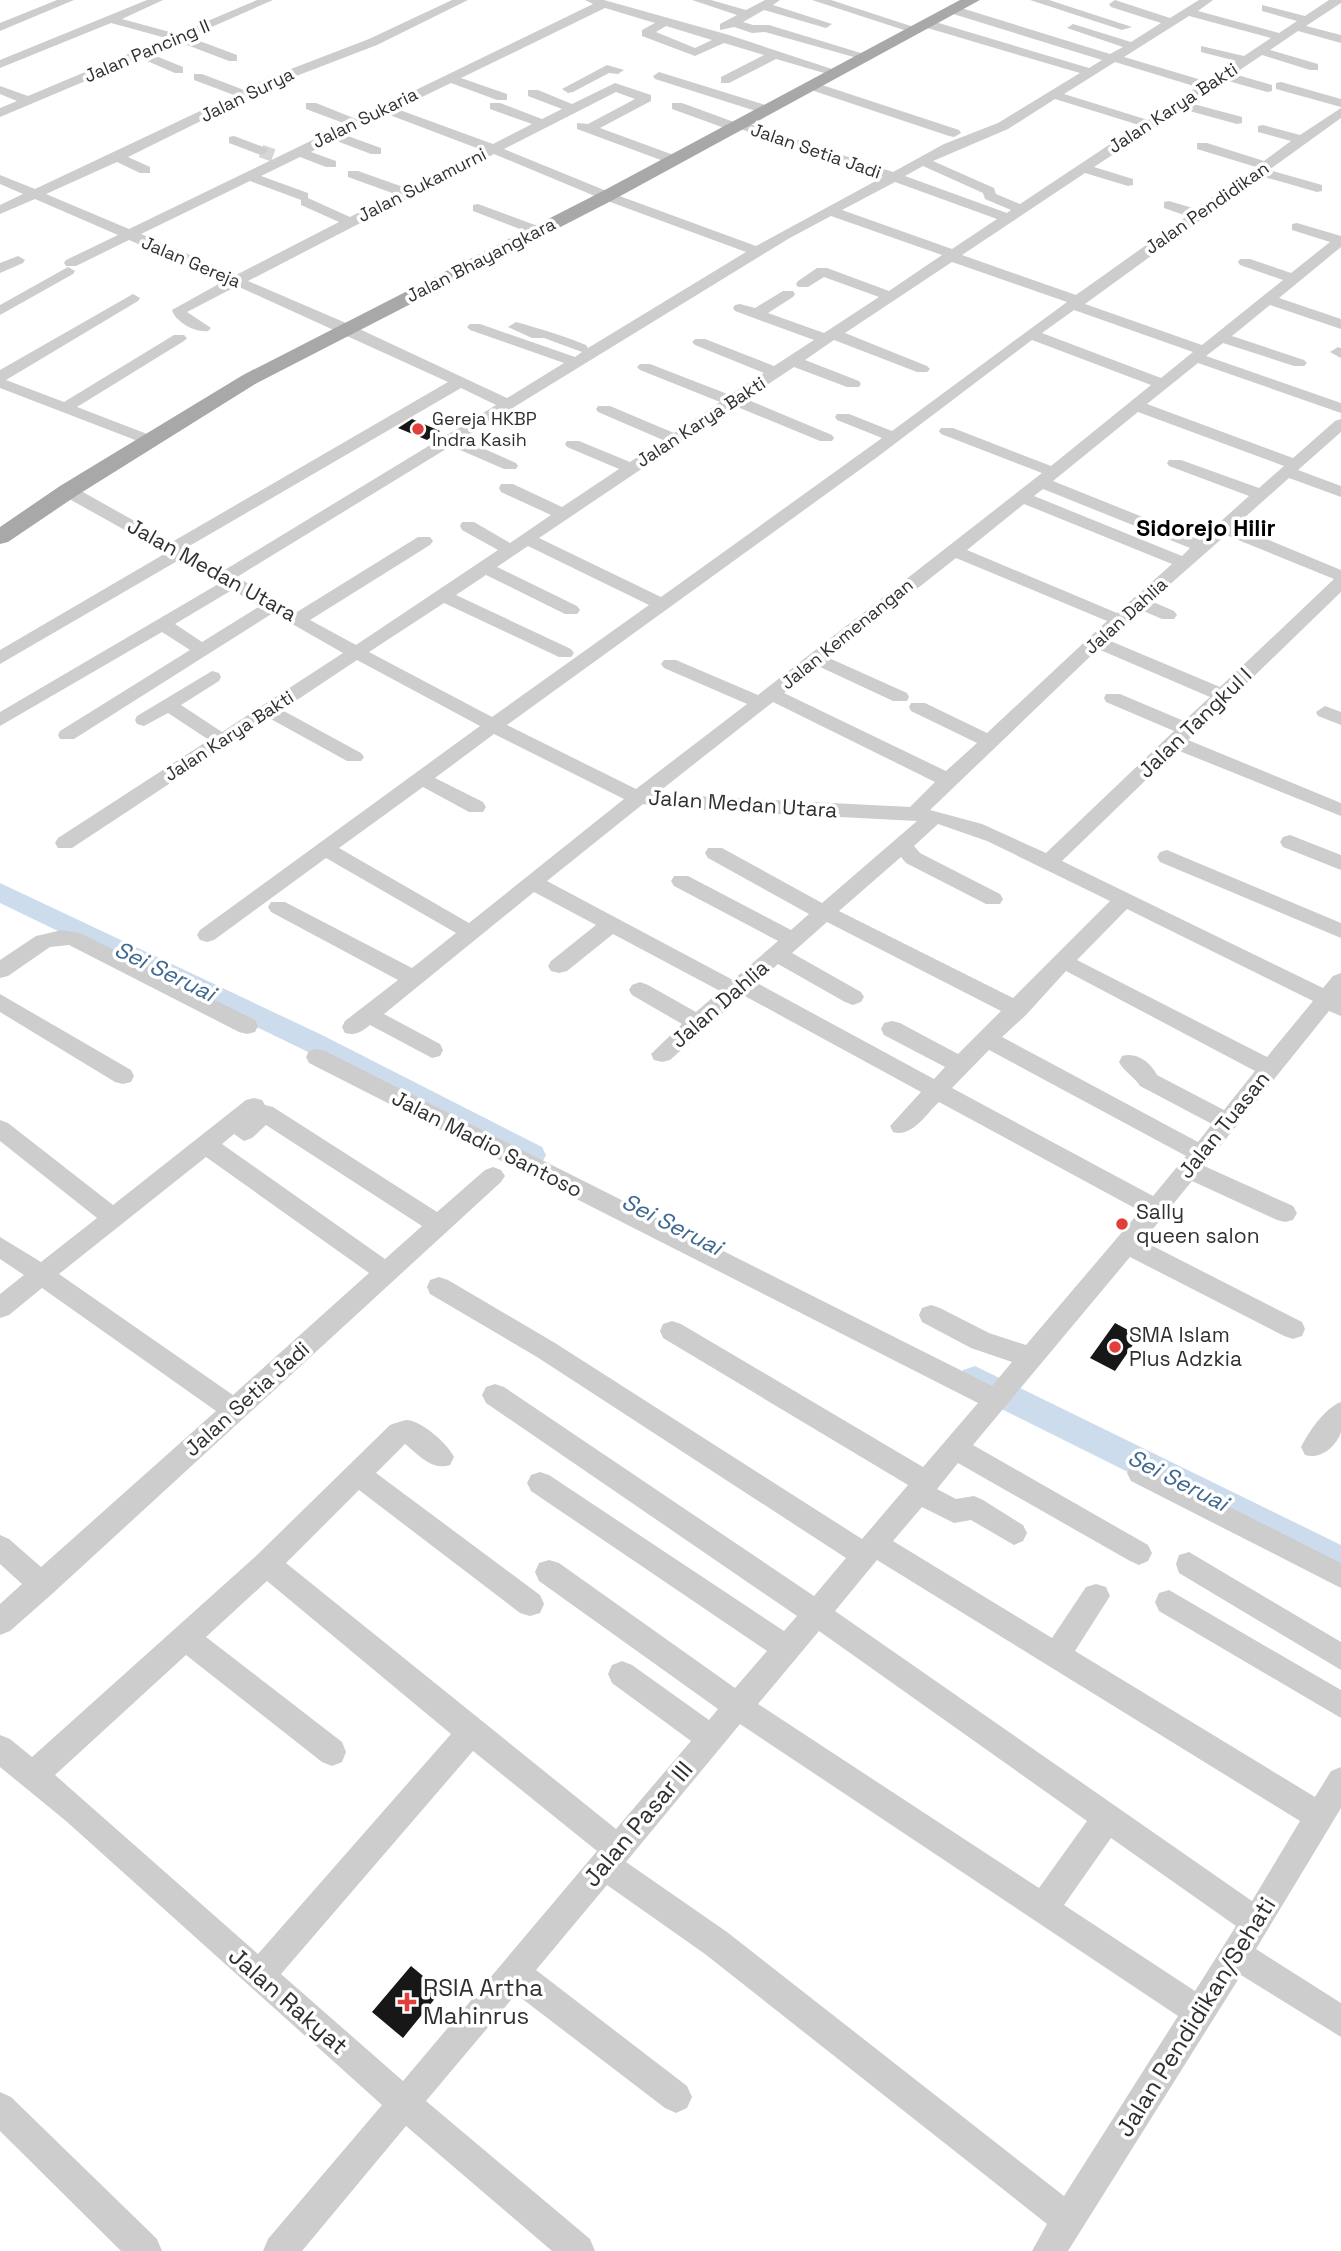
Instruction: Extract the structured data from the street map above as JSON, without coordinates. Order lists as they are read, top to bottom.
{
  "streets": {
    "main road": ["Jalan Bhayangkara"],
    "street": [
      "Jalan Pancing II",
      "Jalan Surya",
      "Jalan Karya Bakti",
      "Jalan Sukaria",
      "Jalan Setia Jadi",
      "Jalan Sukamurni",
      "Jalan Pendidikan",
      "Jalan Gereja",
      "Jalan Medan Utara",
      "Jalan Dahlia",
      "Jalan Kemenangan",
      "Jalan Tangkul I",
      "Jalan Tuasan",
      "Jalan Madio Santoso",
      "Jalan Pasar III",
      "Jalan Rakyat",
      "Jalan Pendidikan/Sehati"
    ]
  },
  "crossings": [
    ["Jalan Surya", "Jalan Gereja"],
    ["Jalan Karya Bakti", "Jalan Setia Jadi"],
    ["Jalan Karya Bakti", "Jalan Medan Utara"],
    ["Jalan Sukaria", "Jalan Gereja"],
    ["Jalan Setia Jadi", "Jalan Sukamurni"],
    ["Jalan Setia Jadi", "Jalan Bhayangkara"],
    ["Jalan Sukamurni", "Jalan Gereja"],
    ["Jalan Bhayangkara", "Jalan Gereja"],
    ["Jalan Bhayangkara", "Jalan Medan Utara"],
    ["Jalan Medan Utara", "Jalan Dahlia"],
    ["Jalan Medan Utara", "Jalan Kemenangan"],
    ["Jalan Medan Utara", "Jalan Tangkul I"],
    ["Jalan Medan Utara", "Jalan Tuasan"],
    ["Jalan Tuasan", "Jalan Madio Santoso"],
    ["Jalan Tuasan", "Jalan Pasar III"],
    ["Jalan Madio Santoso", "Jalan Pasar III"],
    ["Jalan Pasar III", "Jalan Rakyat"]
  ],
  "districts": ["Sidorejo Hilir"],
  "water": ["Sei Seruai"],
  "places": {
    "other": ["Gereja HKBP Indra Kasih", "Sally queen salon", "SMA Islam Plus Adzkia"],
    "health": ["RSIA Artha Mahinrus"]
  }
}
